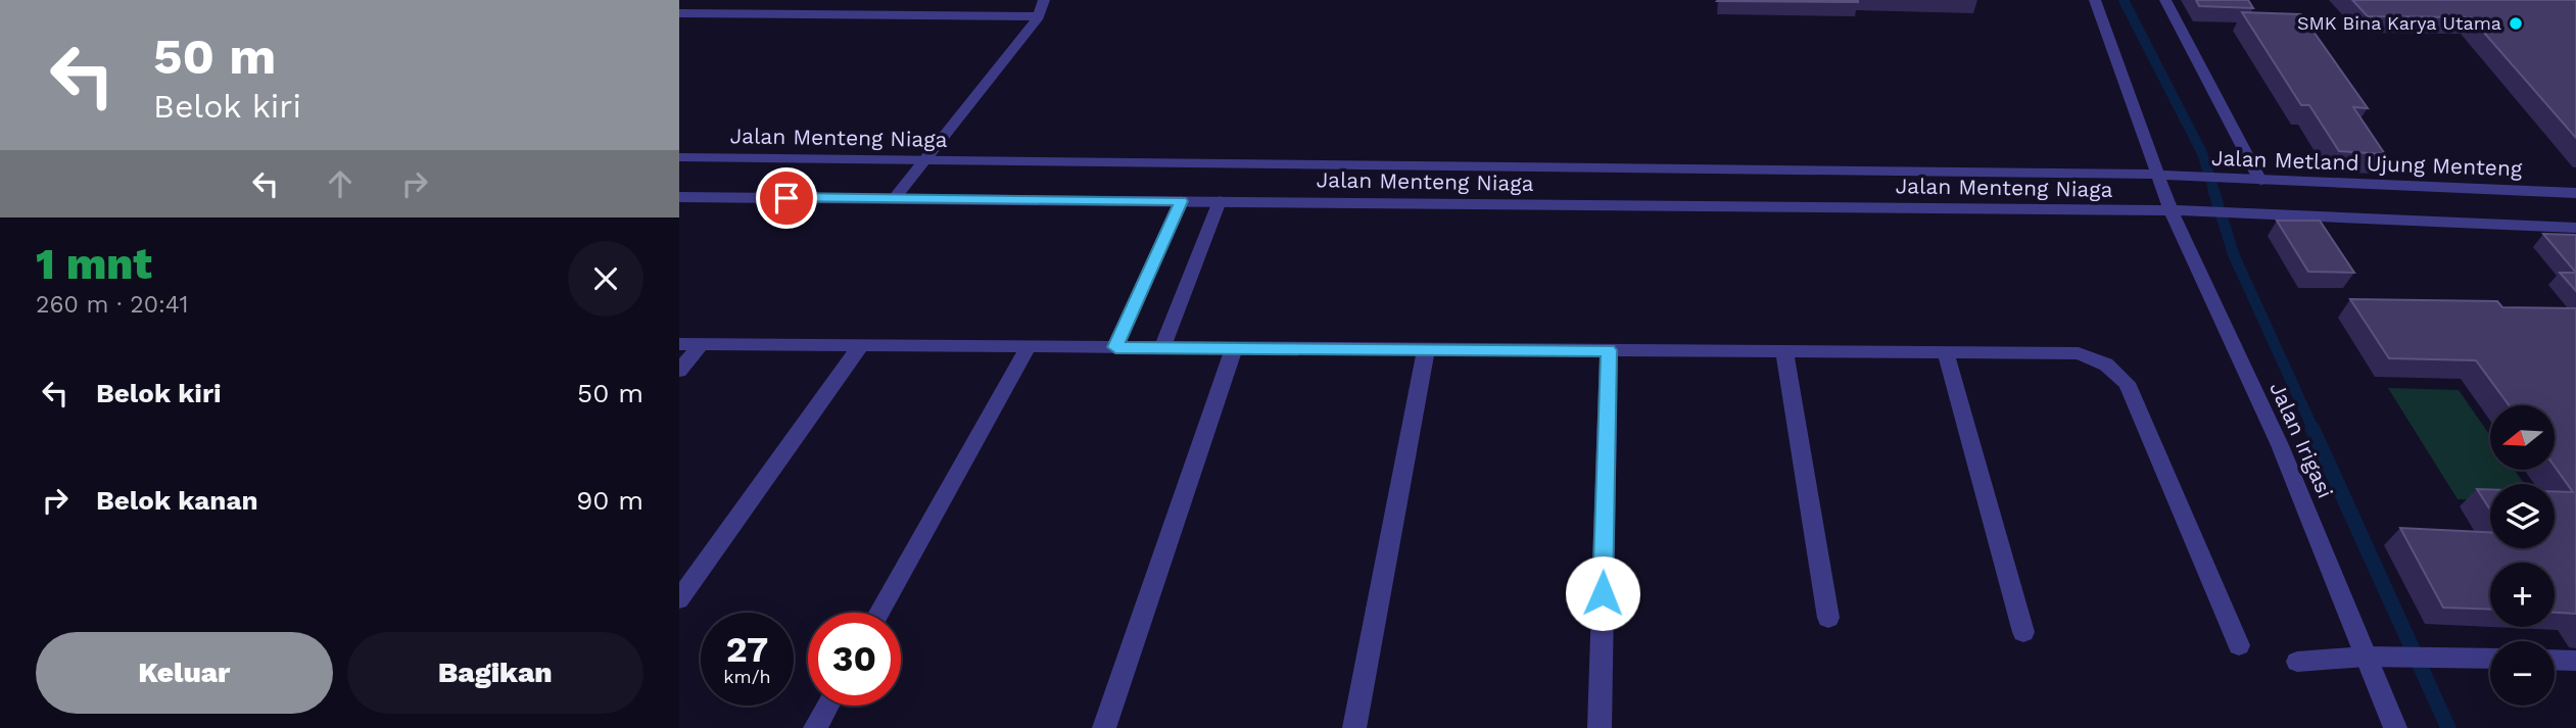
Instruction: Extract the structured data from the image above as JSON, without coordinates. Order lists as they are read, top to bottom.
{
  "streets": {
    "street": ["Jalan Menteng Niaga", "Jalan Metland Ujung Menteng", "Jalan Irigasi"]
  },
  "crossings": [
    ["Jalan Menteng Niaga", "Jalan Metland Ujung Menteng"],
    ["Jalan Menteng Niaga", "Jalan Irigasi"],
    ["Jalan Metland Ujung Menteng", "Jalan Irigasi"]
  ],
  "places": ["SMK Bina Karya Utama"],
  "north": "left",
  "page": {
    "turn": ["50 m", "Belok kiri"],
    "heading": ["1 mnt", "260 m · 20:41"],
    "list": [
      {
        "name": "Belok kiri",
        "value": "50 m"
      },
      {
        "name": "Belok kanan",
        "value": "90 m"
      }
    ],
    "map_buttons": ["+", "−"],
    "speed": "27 km/h",
    "limit": "30",
    "buttons": ["Keluar", "Bagikan"]
  }
}
